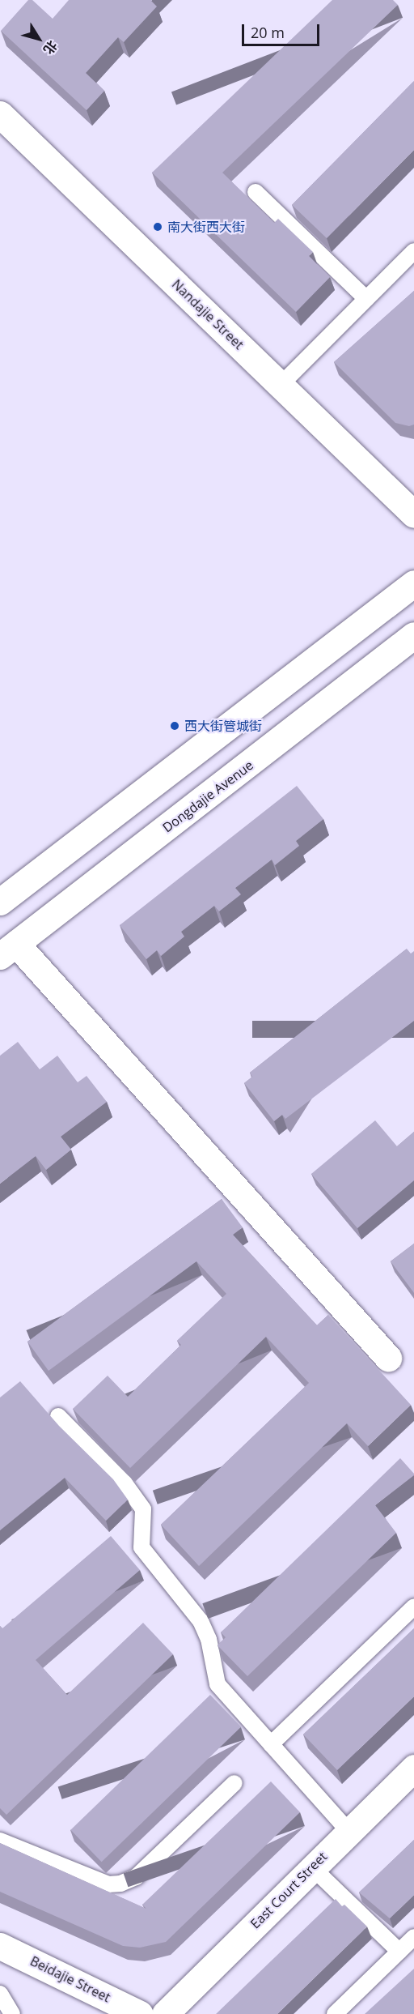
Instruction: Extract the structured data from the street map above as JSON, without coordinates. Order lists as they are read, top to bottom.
{
  "streets": {
    "street": [
      "Nandajie Street",
      "Dongdajie Avenue",
      "East Court Street",
      "Beidajie Street"
    ]
  },
  "places": ["南大街西大街", "西大街管城街"],
  "scale_bar": "20 m",
  "north": "bottom right"
}
